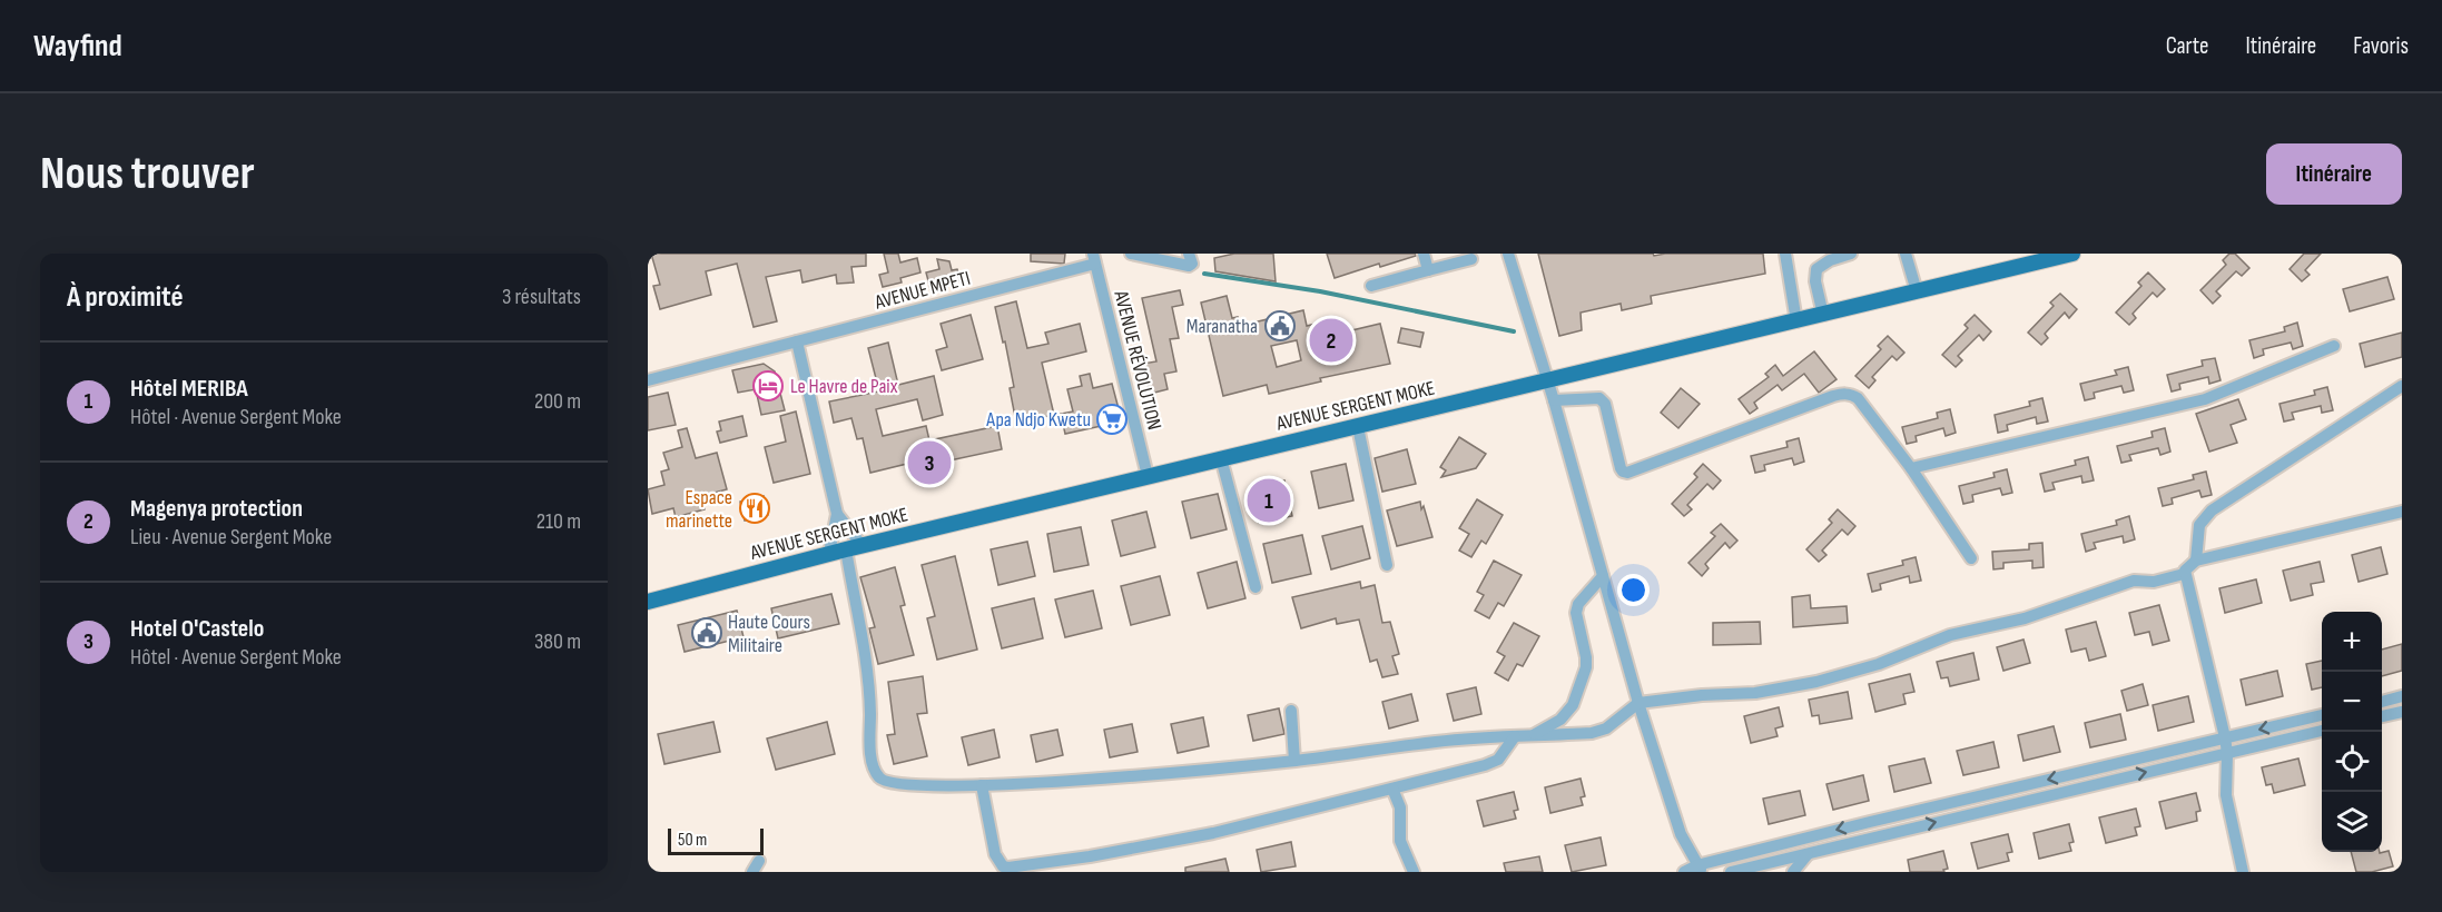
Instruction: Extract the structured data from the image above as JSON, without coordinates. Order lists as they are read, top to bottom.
{
  "streets": {
    "main road": ["AVENUE SERGENT MOKE"],
    "street": ["AVENUE MPETI", "AVENUE RÉVOLUTION"]
  },
  "crossings": [
    ["AVENUE MPETI", "AVENUE RÉVOLUTION"],
    ["AVENUE RÉVOLUTION", "AVENUE SERGENT MOKE"]
  ],
  "places": {
    "public building": ["Maranatha", "Haute Cours Militaire"],
    "hotel": ["Le Havre de Paix"],
    "supermarket": ["Apa Ndjo Kwetu"],
    "restaurant": ["Espace marinette"]
  },
  "scale_bar": "50 m",
  "page": {
    "header": "Wayfind",
    "nav": ["Carte", "Itinéraire", "Favoris"],
    "buttons": "Itinéraire",
    "title": "Nous trouver",
    "heading": ["À proximité", "3 résultats"],
    "pins": ["2", "3", "1"],
    "list": [
      {
        "mark": "1",
        "name": "Hôtel MERIBA",
        "note": "Hôtel · Avenue Sergent Moke",
        "value": "200 m"
      },
      {
        "mark": "2",
        "name": "Magenya protection",
        "note": "Lieu · Avenue Sergent Moke",
        "value": "210 m"
      },
      {
        "mark": "3",
        "name": "Hotel O'Castelo",
        "note": "Hôtel · Avenue Sergent Moke",
        "value": "380 m"
      }
    ],
    "map_buttons": ["+", "−"],
    "scale": "50 m"
  }
}
